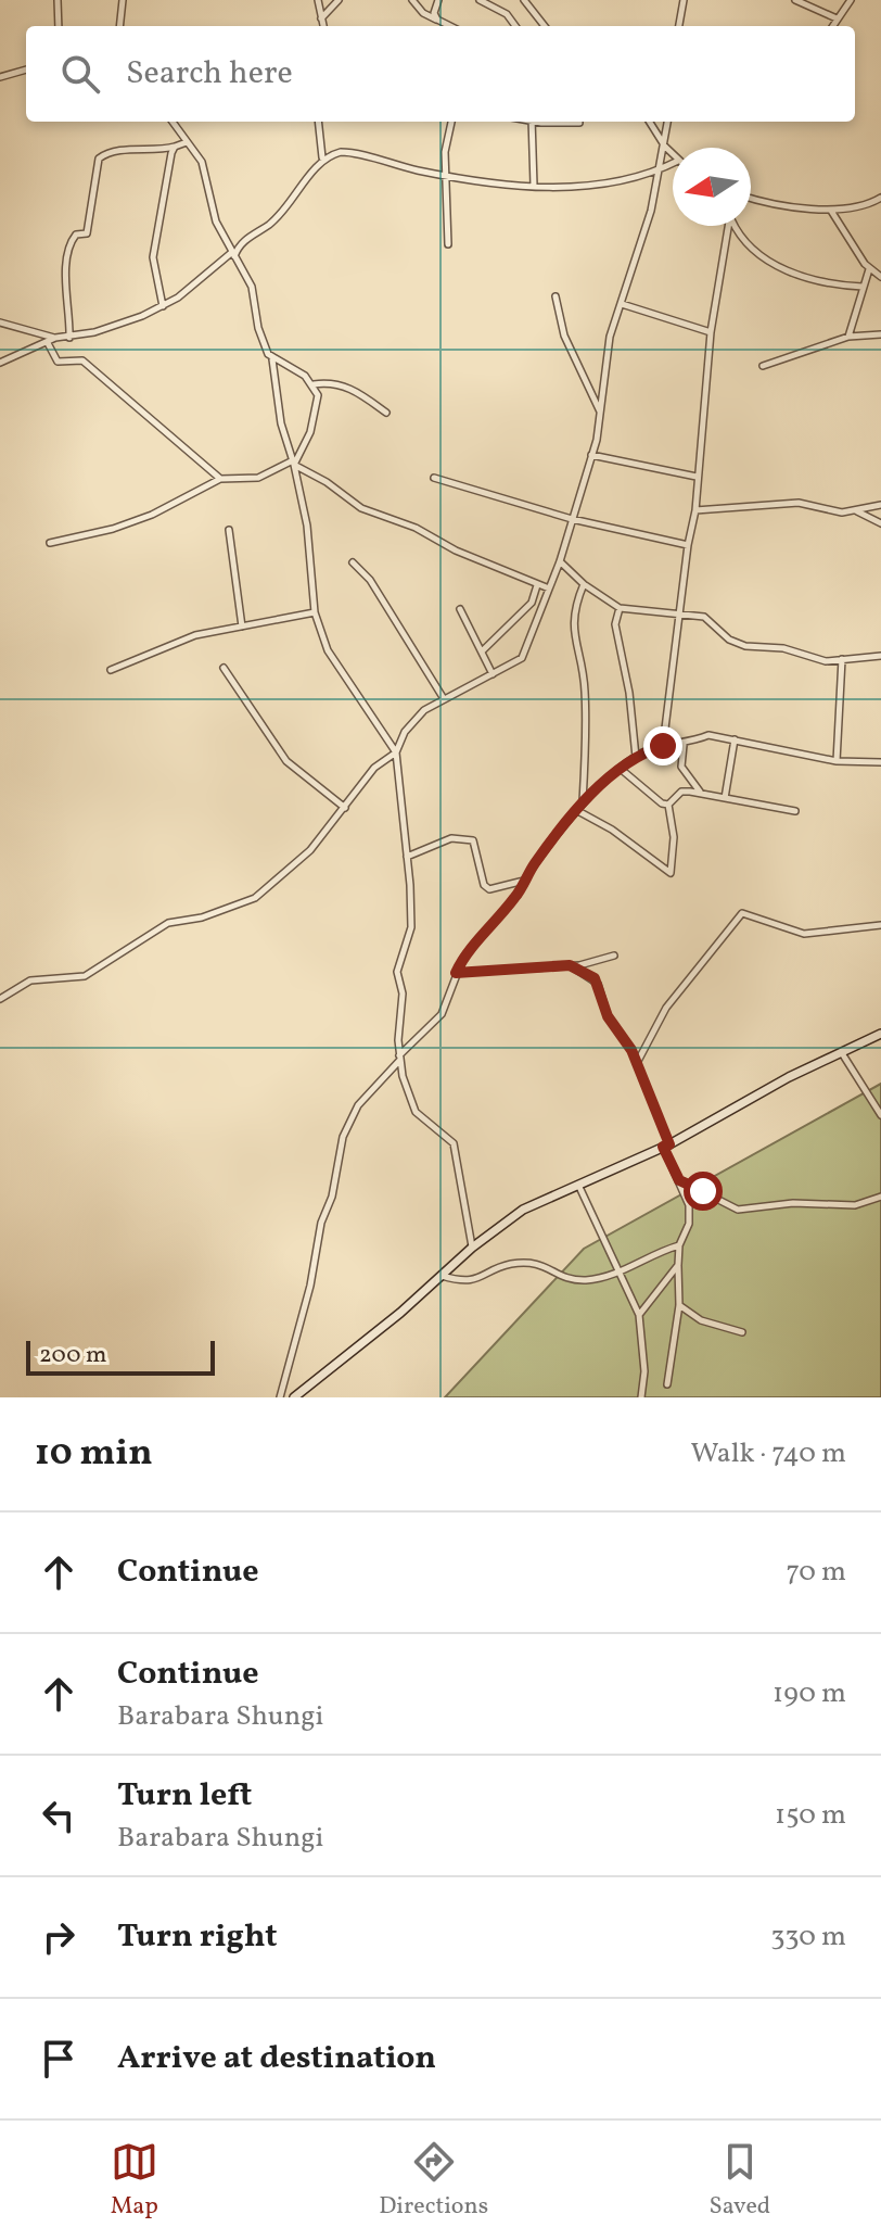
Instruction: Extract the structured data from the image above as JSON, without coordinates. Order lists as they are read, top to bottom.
{
  "scale_bar": "200 m",
  "north": "left",
  "page": {
    "search": "Search here",
    "scale": "200 m",
    "heading": ["10 min", "Walk · 740 m"],
    "list": [
      ["Continue", "70 m"],
      ["Continue", "Barabara Shungi", "190 m"],
      ["Turn left", "Barabara Shungi", "150 m"],
      ["Turn right", "330 m"],
      "Arrive at destination"
    ],
    "nav": ["Map", "Directions", "Saved"]
  }
}
